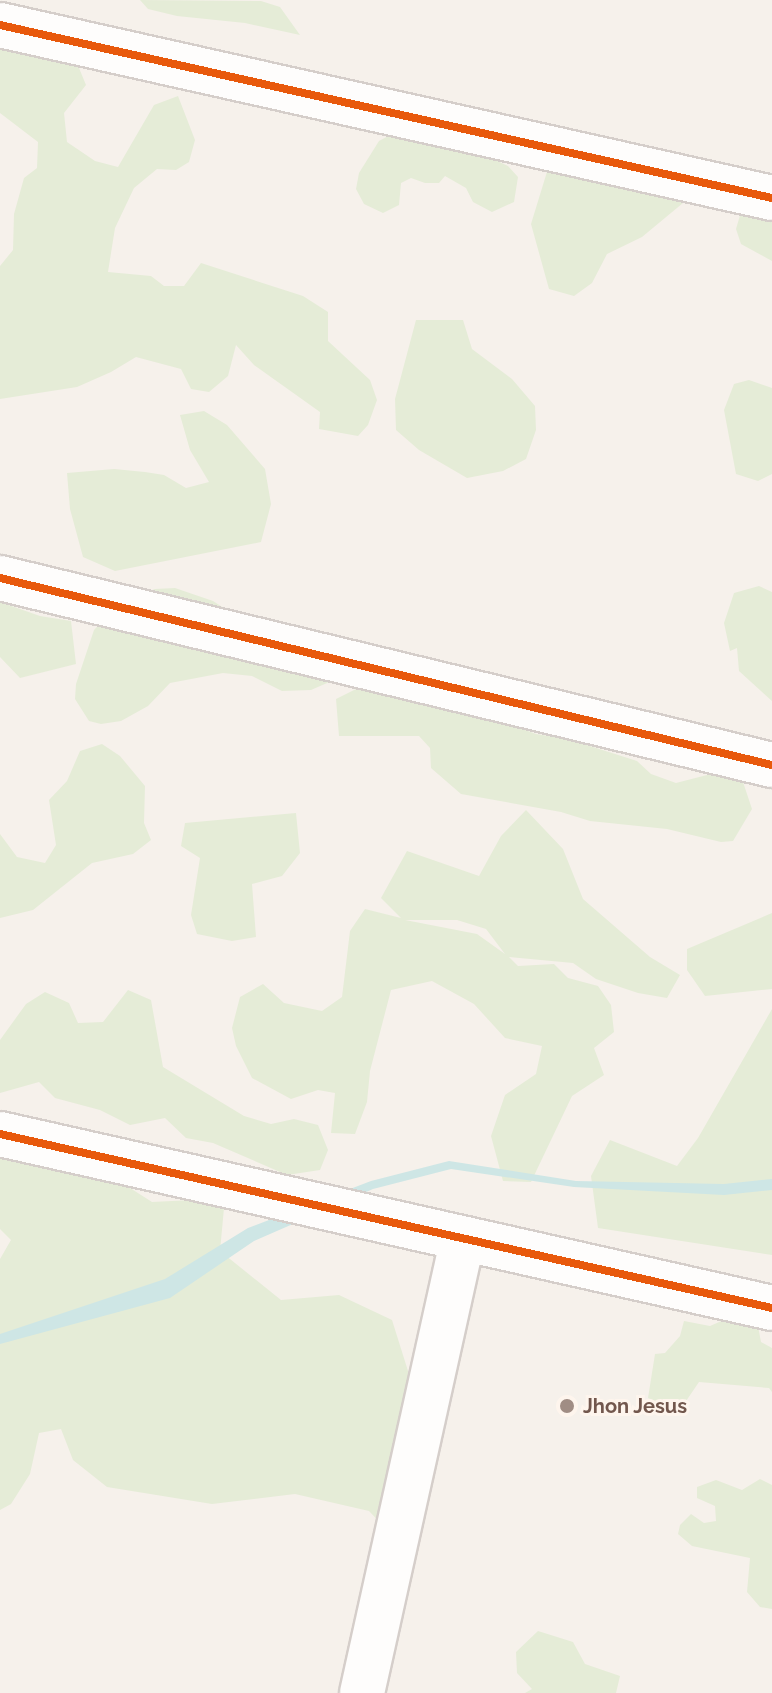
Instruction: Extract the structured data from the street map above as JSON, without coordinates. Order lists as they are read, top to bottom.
{
  "places": ["Jhon Jesus"]
}
